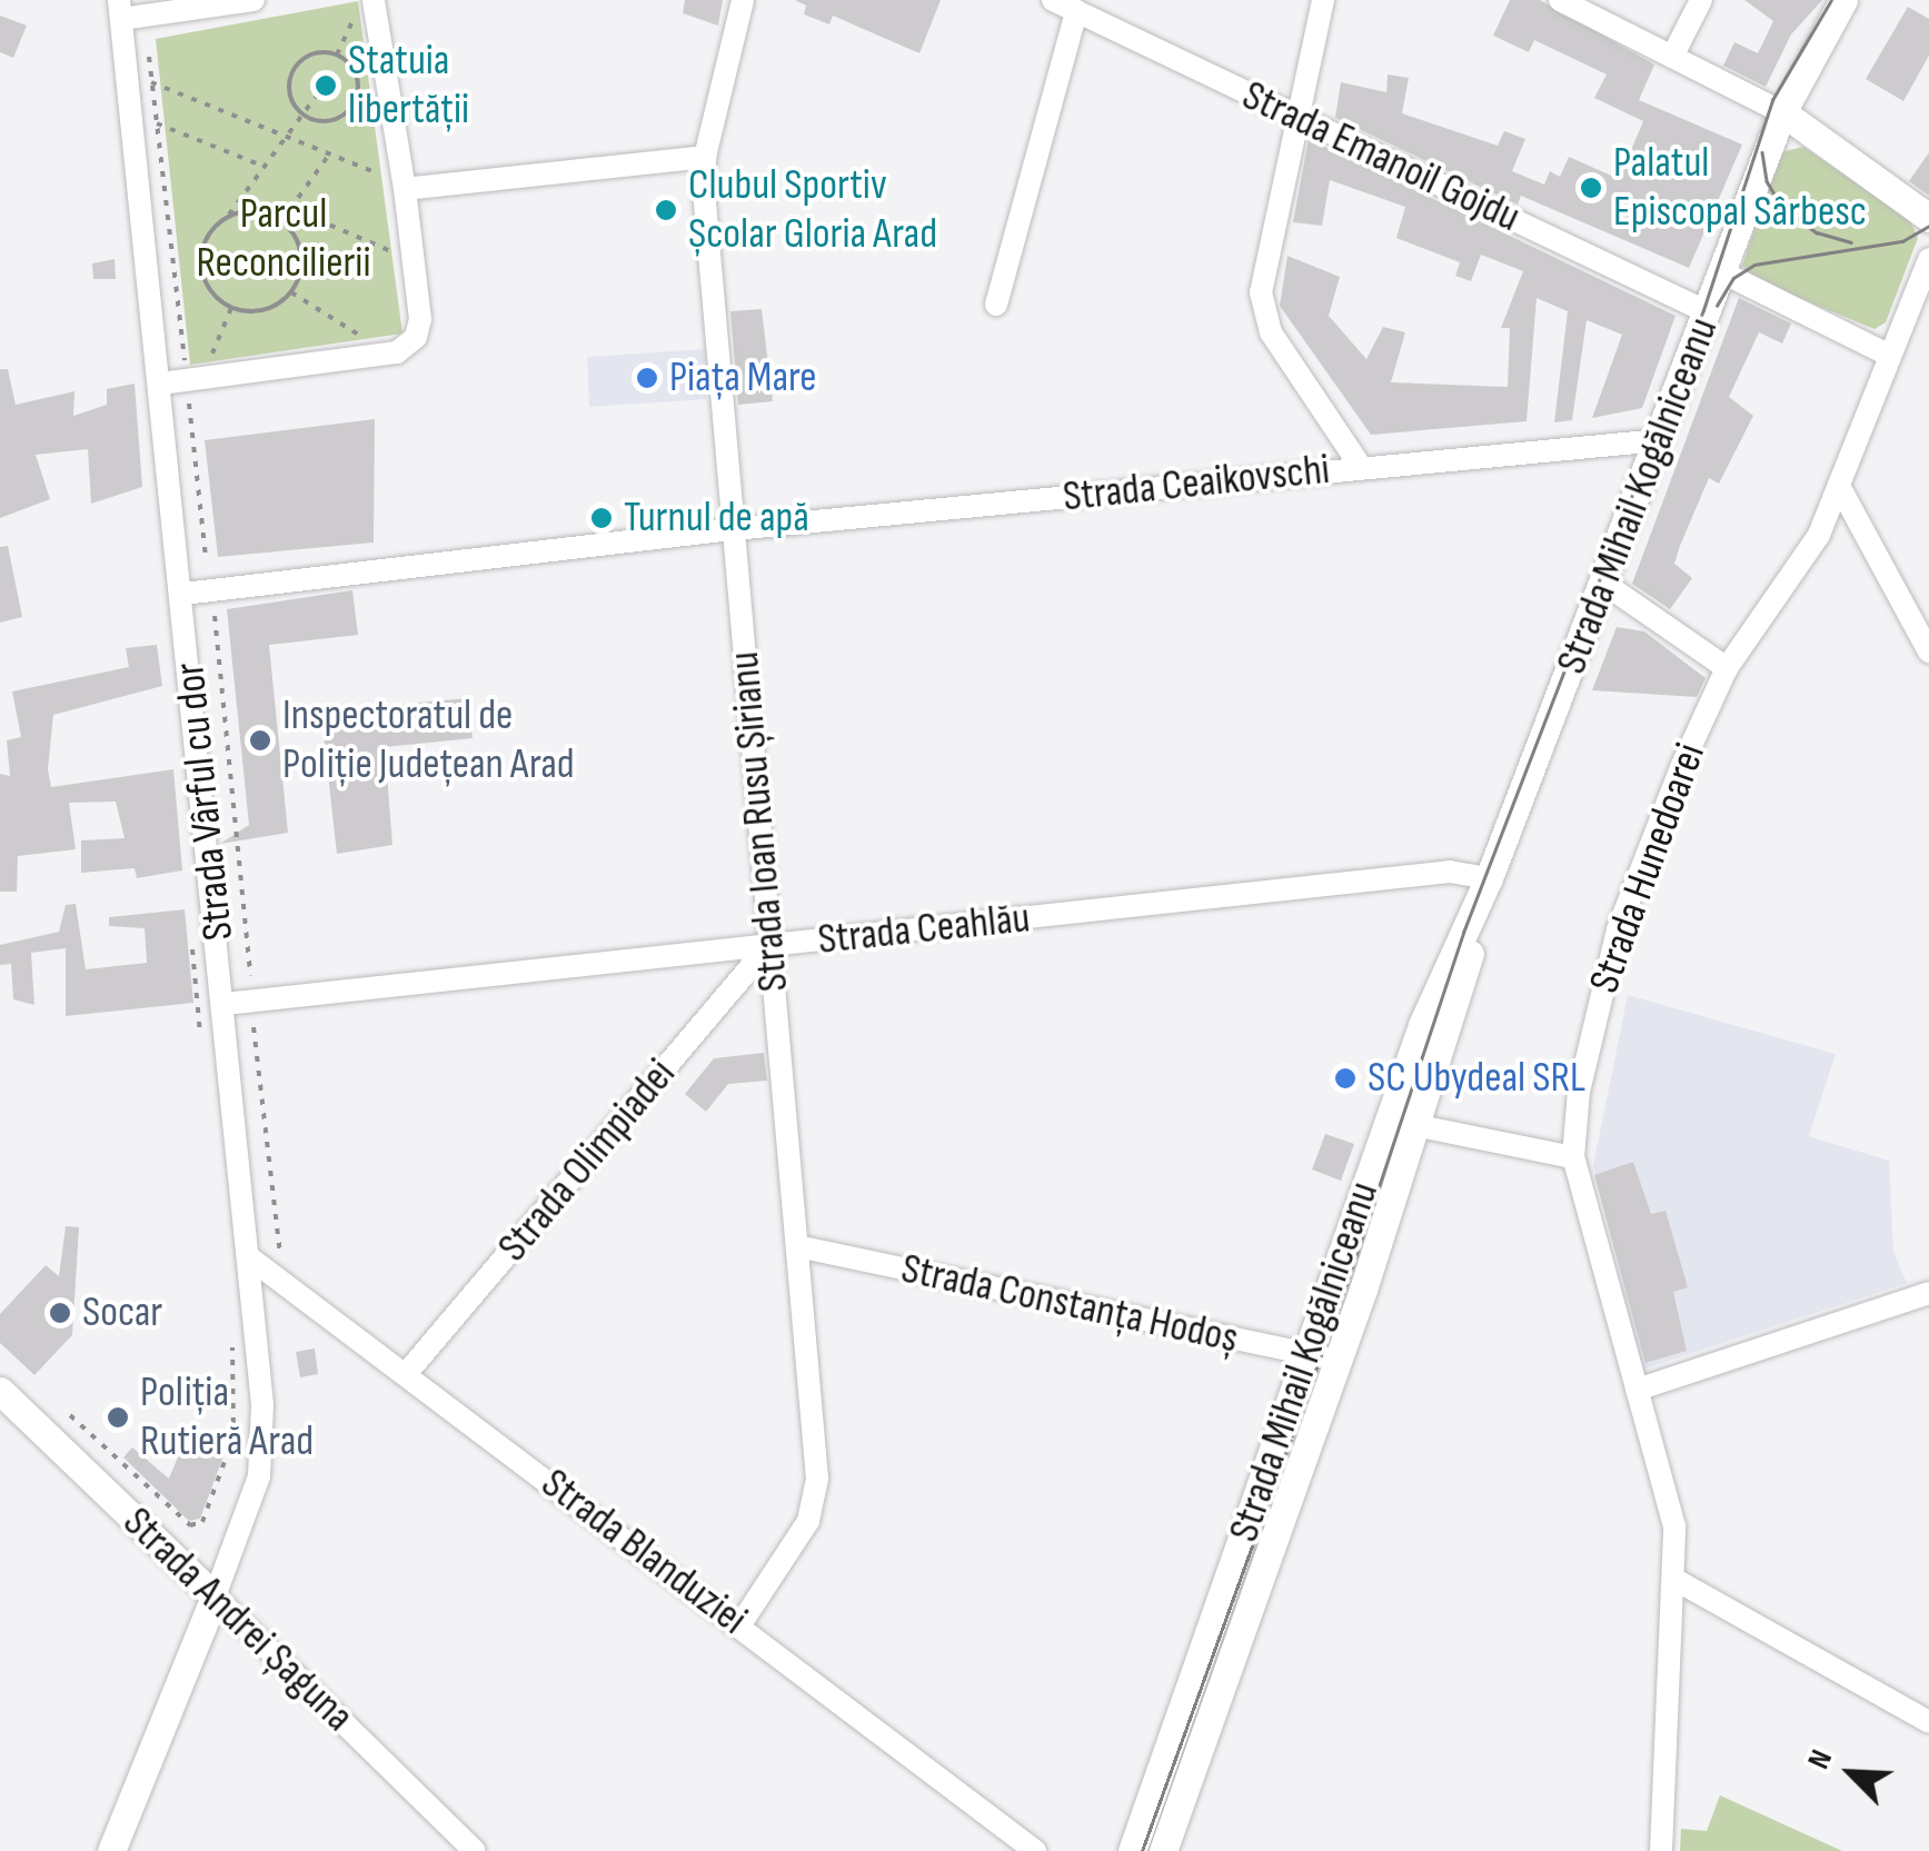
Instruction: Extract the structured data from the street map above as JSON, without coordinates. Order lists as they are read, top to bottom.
{
  "streets": {
    "main road": ["Strada Mihail Kogălniceanu", "Strada Andrei Șaguna"],
    "street": [
      "Strada Emanoil Gojdu",
      "Strada Ceaikovschi",
      "Strada Vârful cu dor",
      "Strada Ioan Rusu Șirianu",
      "Strada Hunedoarei",
      "Strada Ceahlău",
      "Strada Olimpiadei",
      "Strada Constanța Hodoș",
      "Strada Blanduziei"
    ]
  },
  "crossings": [
    ["Strada Emanoil Gojdu", "Strada Mihail Kogălniceanu"],
    ["Strada Ceaikovschi", "Strada Mihail Kogălniceanu"],
    ["Strada Ceaikovschi", "Strada Vârful cu dor"],
    ["Strada Ceaikovschi", "Strada Ioan Rusu Șirianu"],
    ["Strada Mihail Kogălniceanu", "Strada Ceahlău"],
    ["Strada Mihail Kogălniceanu", "Strada Constanța Hodoș"],
    ["Strada Vârful cu dor", "Strada Ceahlău"],
    ["Strada Vârful cu dor", "Strada Blanduziei"],
    ["Strada Vârful cu dor", "Strada Andrei Șaguna"],
    ["Strada Ioan Rusu Șirianu", "Strada Ceahlău"],
    ["Strada Ioan Rusu Șirianu", "Strada Olimpiadei"],
    ["Strada Ioan Rusu Șirianu", "Strada Constanța Hodoș"],
    ["Strada Ioan Rusu Șirianu", "Strada Blanduziei"],
    ["Strada Ceahlău", "Strada Olimpiadei"],
    ["Strada Olimpiadei", "Strada Blanduziei"]
  ],
  "parks": ["Parcul Reconcilierii"],
  "places": [
    "Statuia libertății",
    "Palatul Episcopal Sârbesc",
    "Clubul Sportiv Școlar Gloria Arad",
    "Piața Mare",
    "Turnul de apă",
    "Inspectoratul de Poliție Județean Arad",
    "SC Ubydeal SRL",
    "Socar",
    "Poliția Rutieră Arad"
  ],
  "north": "top left"
}
